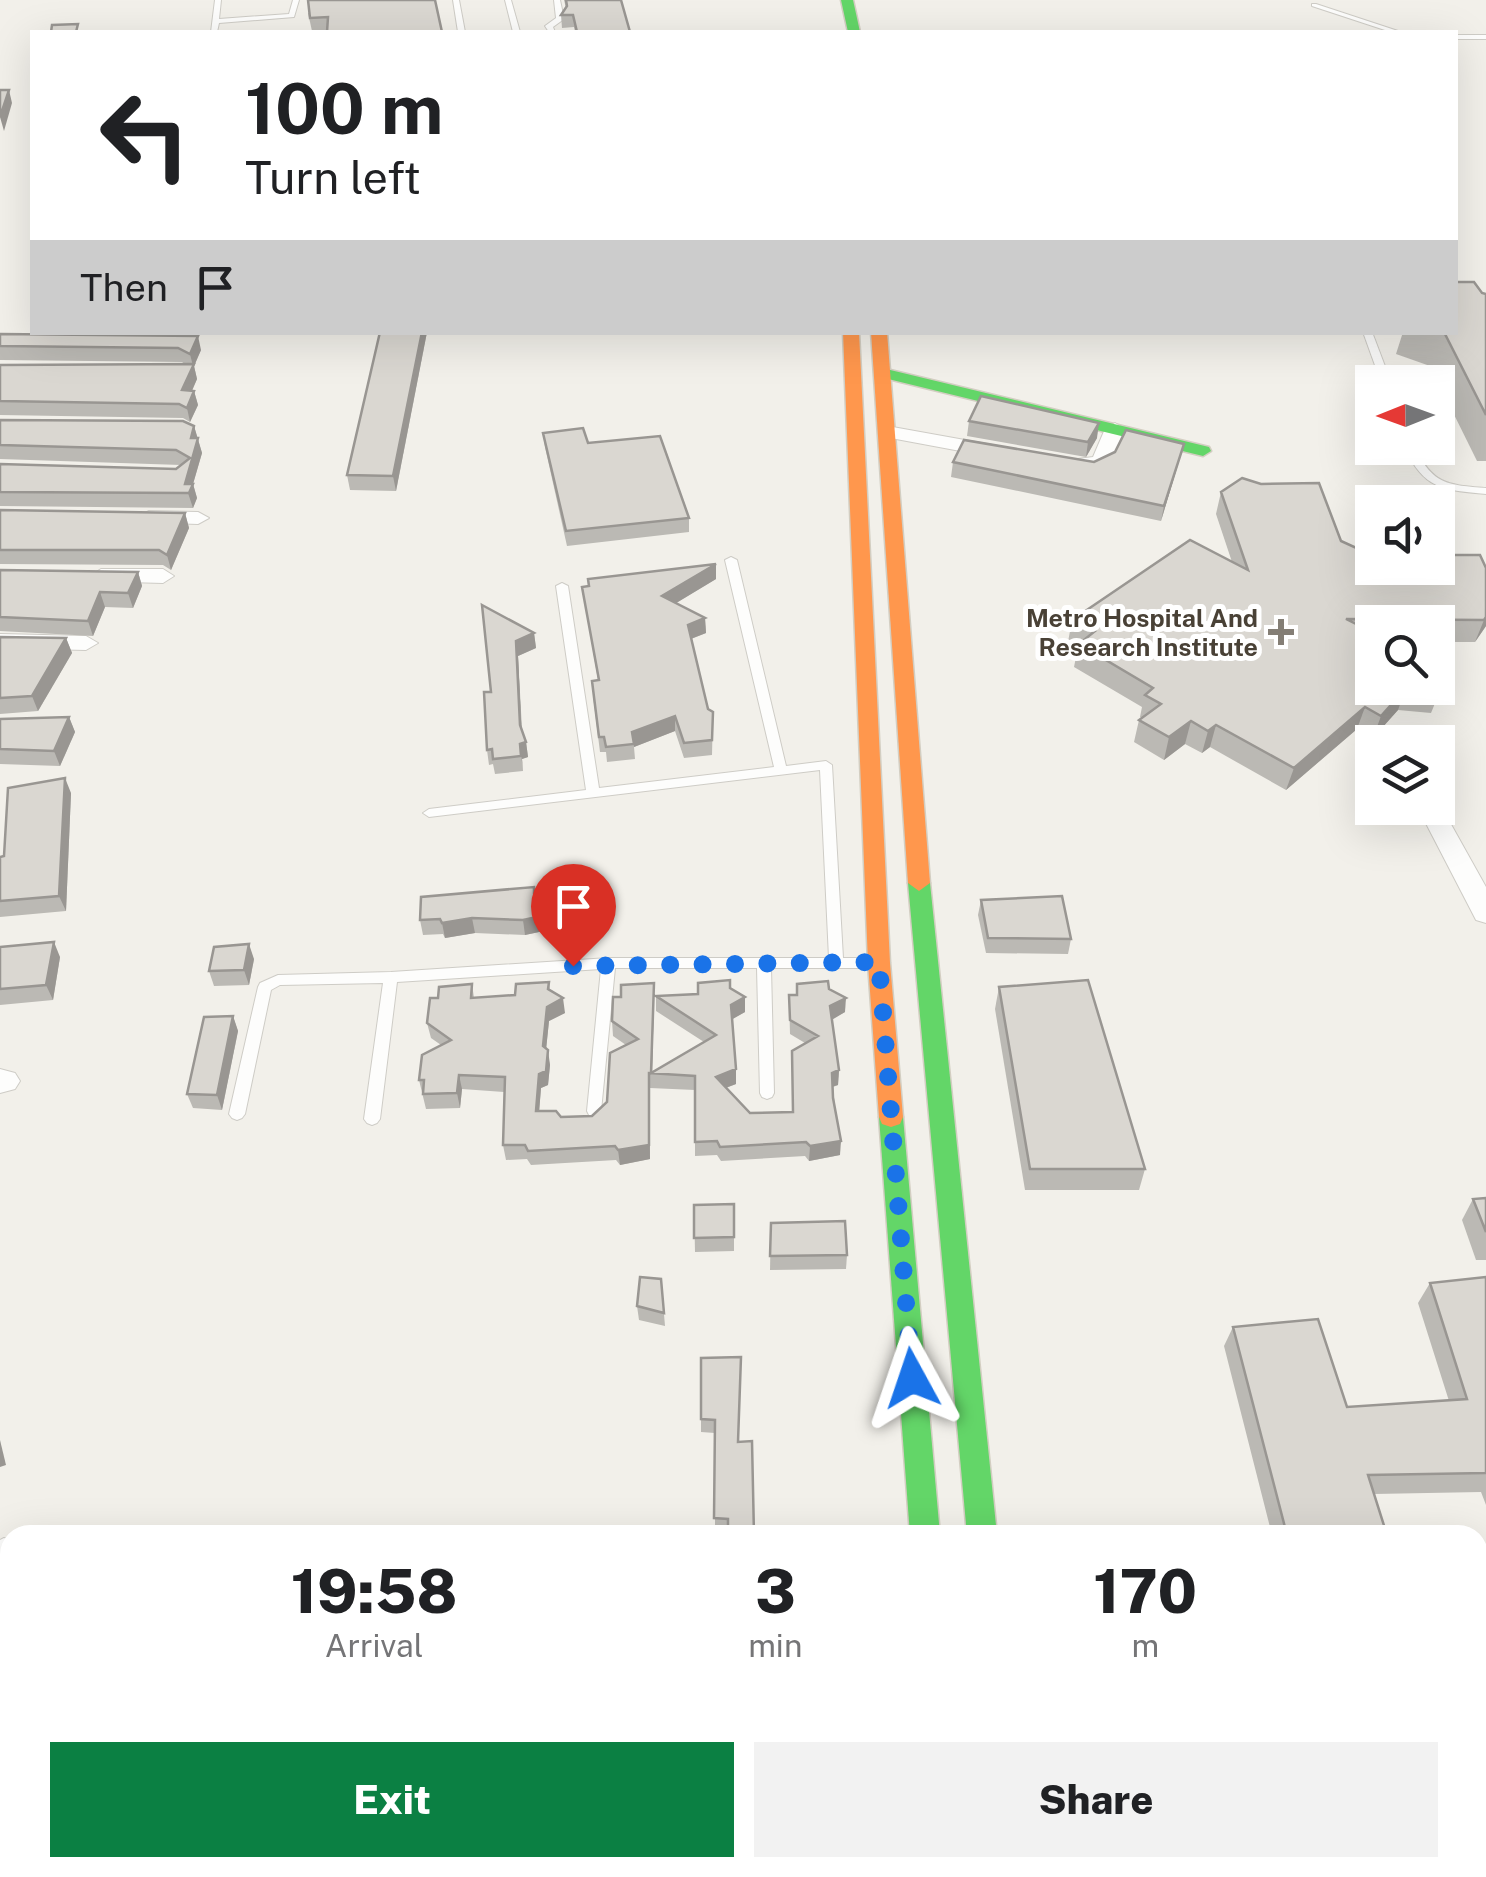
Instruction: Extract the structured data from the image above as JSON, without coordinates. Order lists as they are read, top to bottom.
{
  "places": {
    "health": ["Metro Hospital And Research Institute"]
  },
  "north": "left",
  "page": {
    "turn": ["100 m", "Turn left"],
    "then": "Then",
    "eta": [
      "19:58",
      "Arrival",
      "3",
      "min",
      "170",
      "m"
    ],
    "buttons": ["Exit", "Share"]
  }
}
